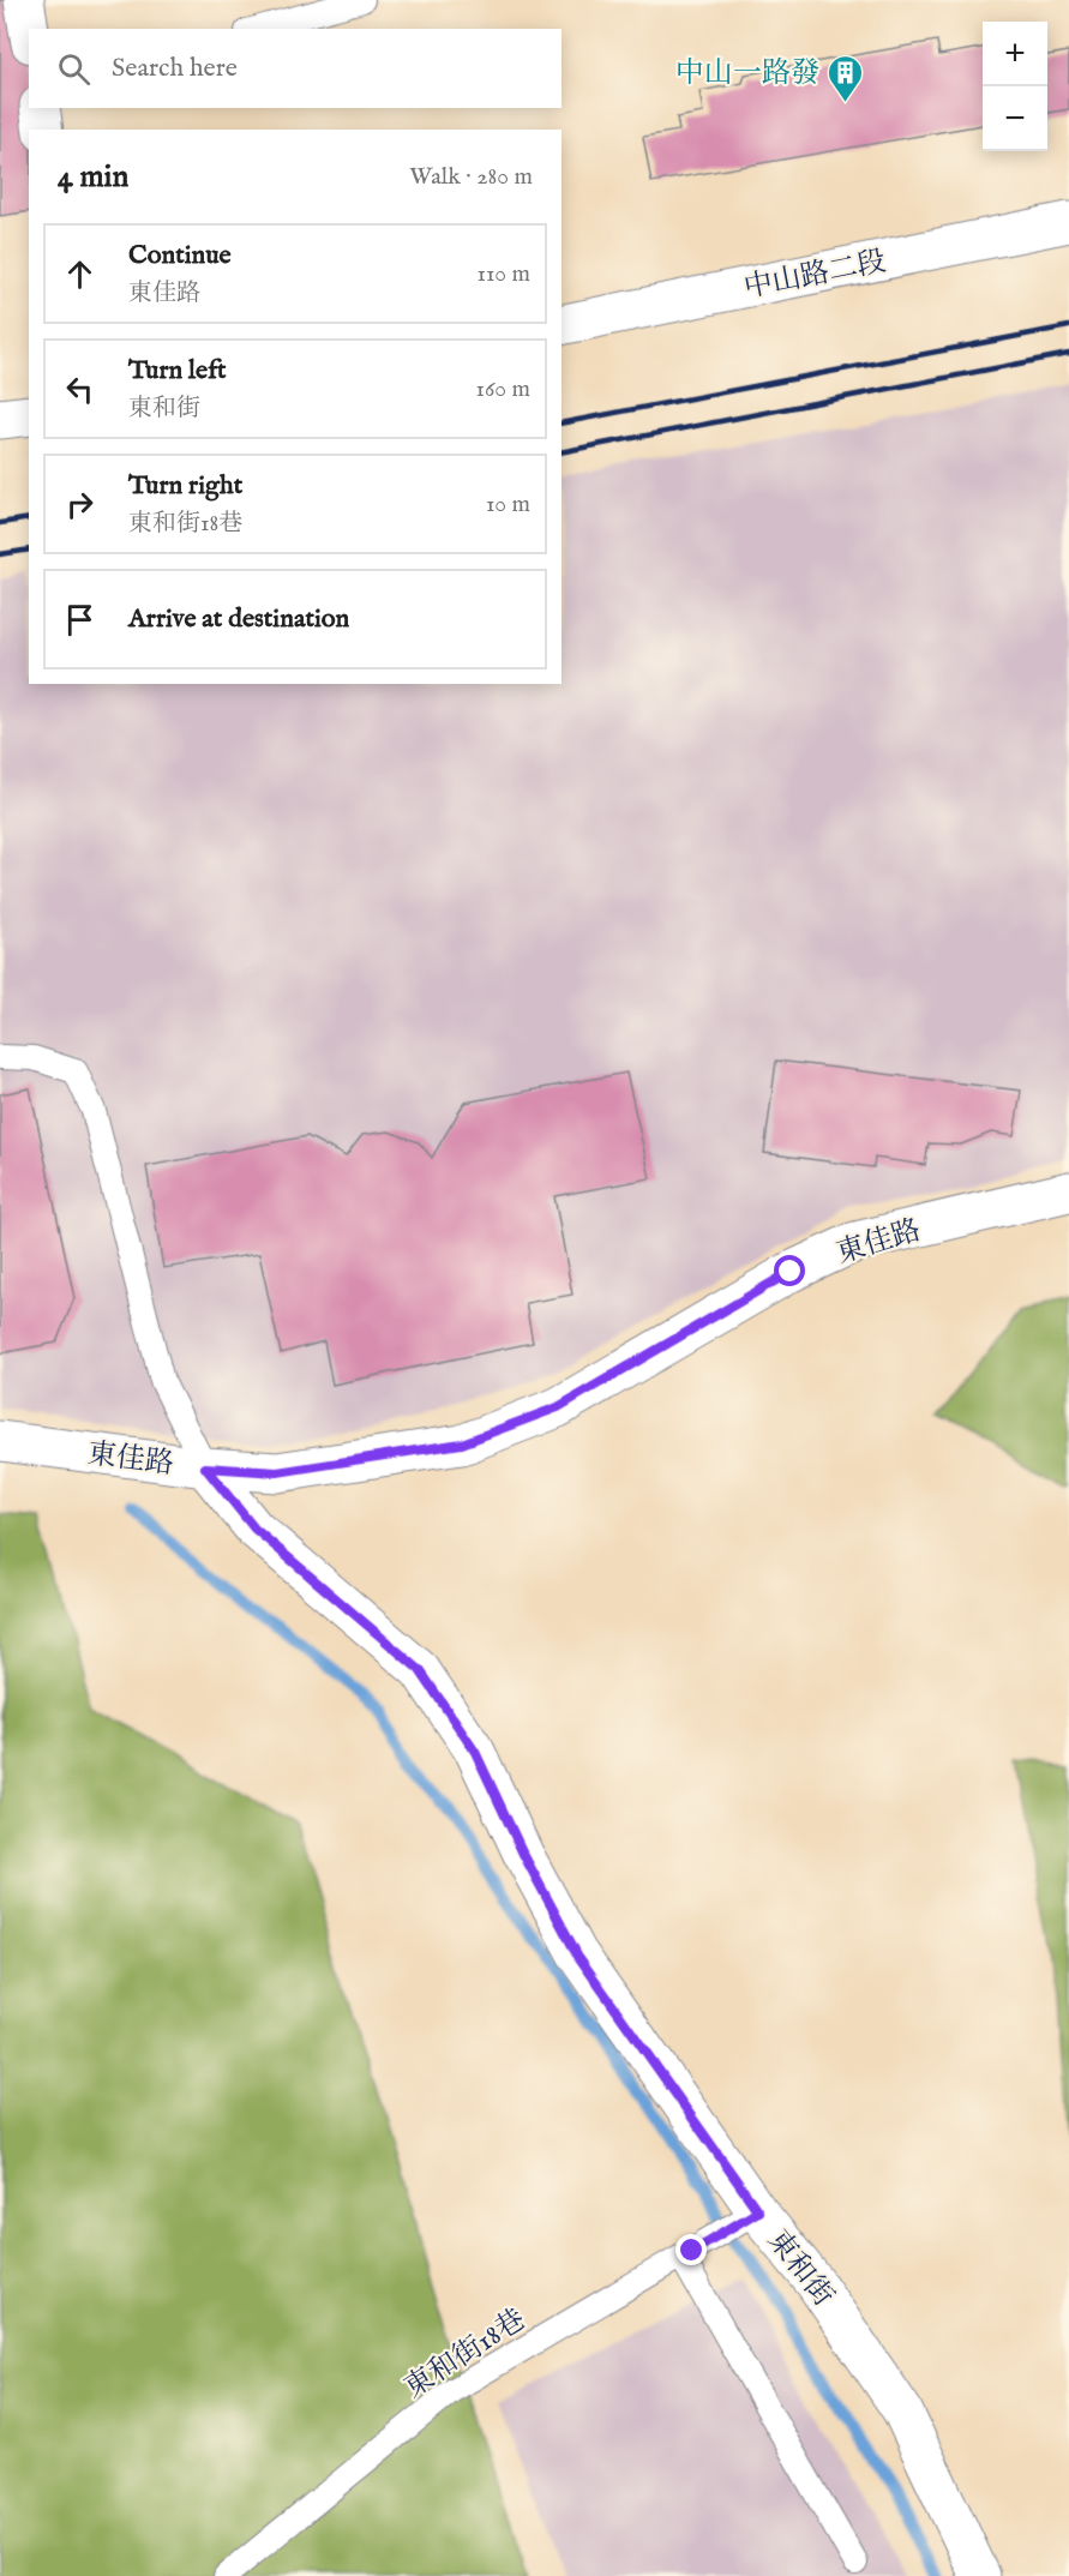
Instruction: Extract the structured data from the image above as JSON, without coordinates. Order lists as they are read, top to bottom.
{
  "streets": {
    "street": ["中山路二段", "東佳路", "東和街"],
    "lane": ["東和街18巷"]
  },
  "crossings": [
    ["東佳路", "東和街"],
    ["東和街", "東和街18巷"]
  ],
  "places": {
    "building": ["中山一路發"]
  },
  "page": {
    "map_buttons": ["+", "−"],
    "search": "Search here",
    "heading": ["4 min", "Walk · 280 m"],
    "list": [
      ["Continue", "東佳路", "110 m"],
      ["Turn left", "東和街", "160 m"],
      ["Turn right", "東和街18巷", "10 m"],
      "Arrive at destination"
    ]
  }
}
